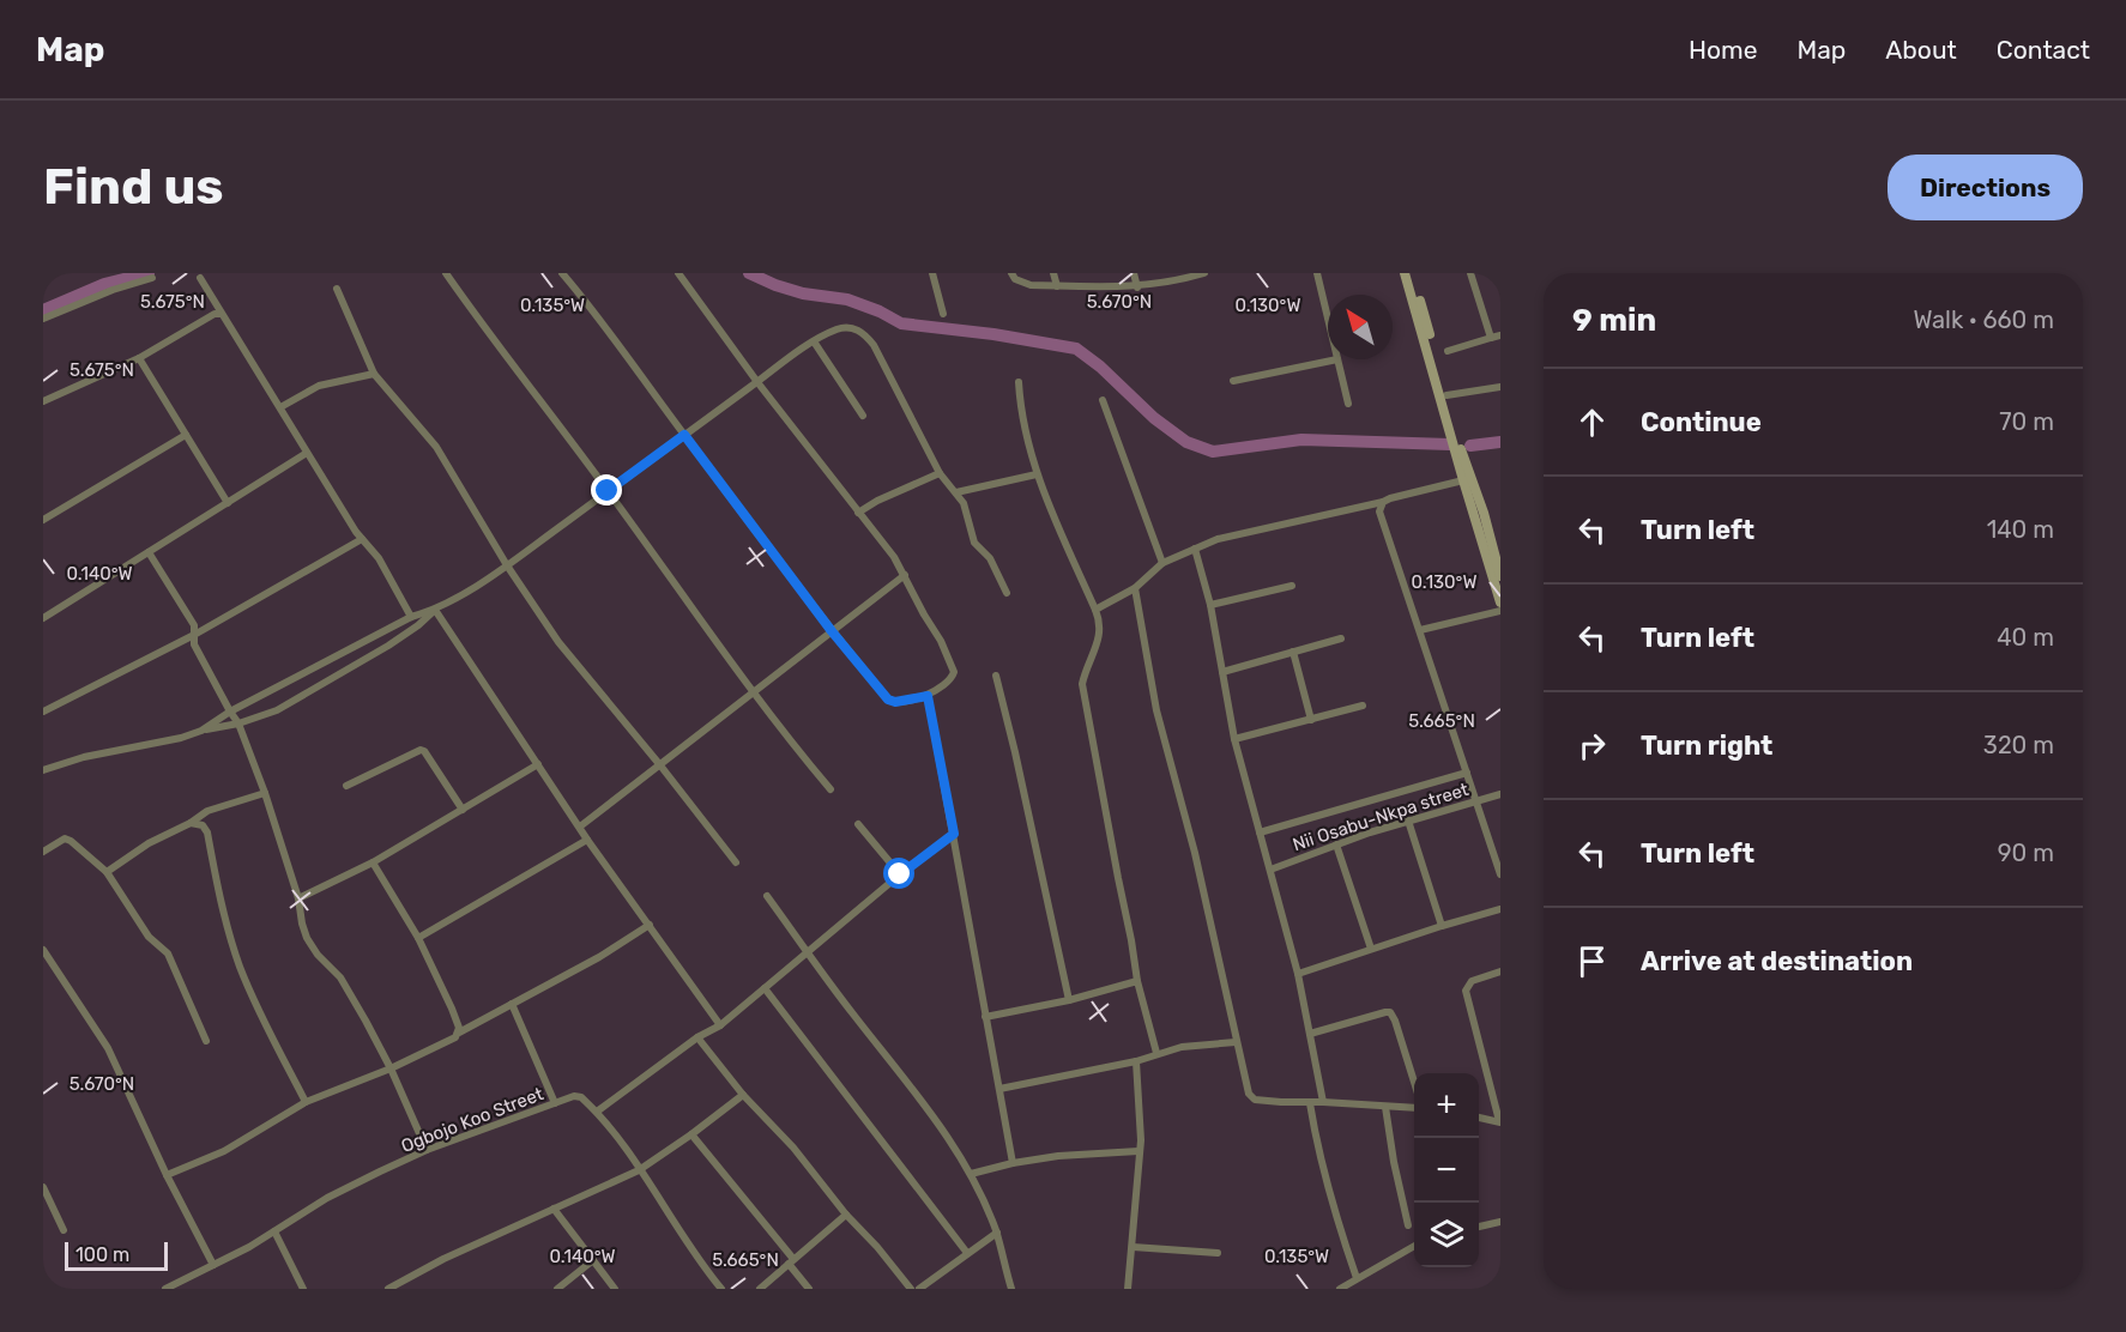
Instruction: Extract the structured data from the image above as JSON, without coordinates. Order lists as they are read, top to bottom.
{
  "streets": {
    "street": ["Nii Osabu-Nkpa street", "Ogbojo Koo Street"]
  },
  "scale_bar": "100 m",
  "north": "top left",
  "page": {
    "header": "Map",
    "nav": [
      "Home",
      "Map",
      "About",
      "Contact"
    ],
    "buttons": "Directions",
    "title": "Find us",
    "heading": ["9 min", "Walk · 660 m"],
    "list": [
      ["Continue", "70 m"],
      ["Turn left", "140 m"],
      ["Turn left", "40 m"],
      ["Turn right", "320 m"],
      ["Turn left", "90 m"],
      "Arrive at destination"
    ],
    "map_buttons": ["+", "−"],
    "scale": "100 m"
  },
  "coordinates": [
    "5.675°N",
    "5.670°N",
    "0.135°W",
    "0.130°W",
    "0.140°W",
    "5.665°N"
  ]
}
